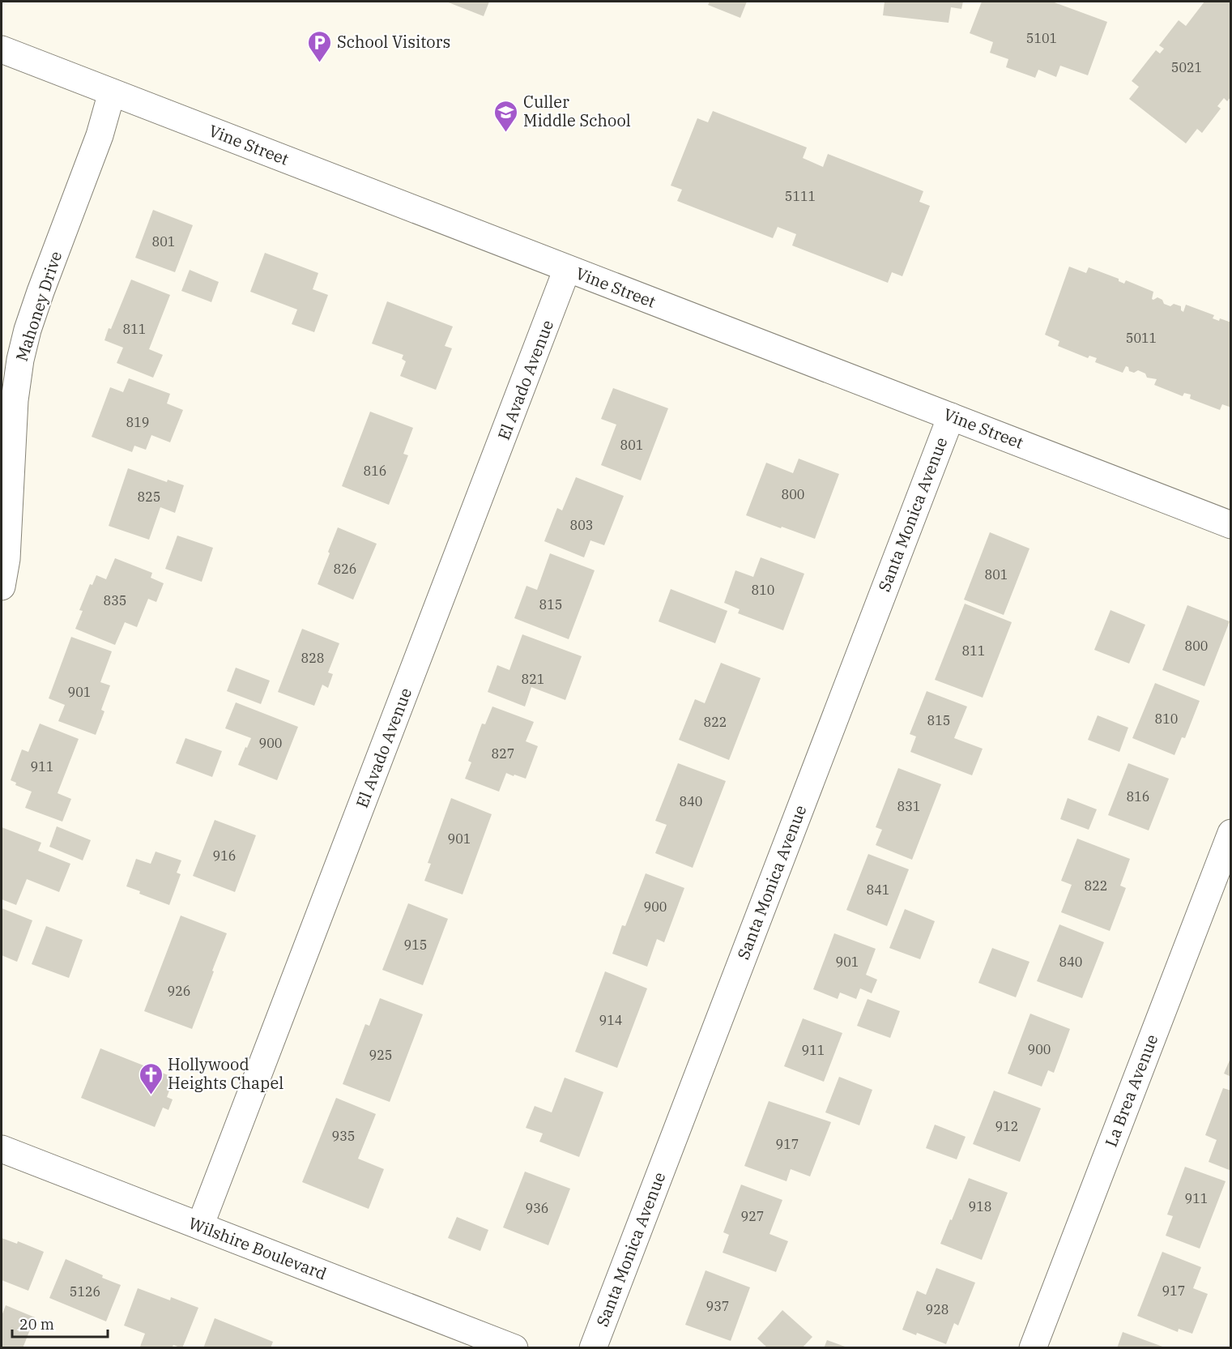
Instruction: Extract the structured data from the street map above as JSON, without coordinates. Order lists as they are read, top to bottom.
{
  "streets": {
    "street": [
      "Vine Street",
      "Mahoney Drive",
      "El Avado Avenue",
      "Santa Monica Avenue",
      "La Brea Avenue",
      "Wilshire Boulevard"
    ]
  },
  "crossings": [
    ["Vine Street", "Mahoney Drive"],
    ["Vine Street", "El Avado Avenue"],
    ["Vine Street", "Santa Monica Avenue"],
    ["El Avado Avenue", "Wilshire Boulevard"]
  ],
  "places": {
    "parking": ["School Visitors"],
    "school or university": ["Culler Middle School"],
    "church": ["Hollywood Heights Chapel"]
  },
  "house_numbers": [
    "5101",
    "5021",
    "5111",
    "801",
    "811",
    "5011",
    "819",
    "801",
    "816",
    "800",
    "825",
    "803",
    "826",
    "801",
    "810",
    "835",
    "815",
    "800",
    "811",
    "828",
    "821",
    "901",
    "810",
    "815",
    "822",
    "900",
    "827",
    "911",
    "816",
    "840",
    "831",
    "901",
    "916",
    "822",
    "841",
    "900",
    "915",
    "901",
    "840",
    "926",
    "914",
    "900",
    "911",
    "925",
    "912",
    "935",
    "917",
    "911",
    "918",
    "936",
    "927",
    "917",
    "5126",
    "937",
    "928"
  ],
  "scale_bar": "20 m"
}
